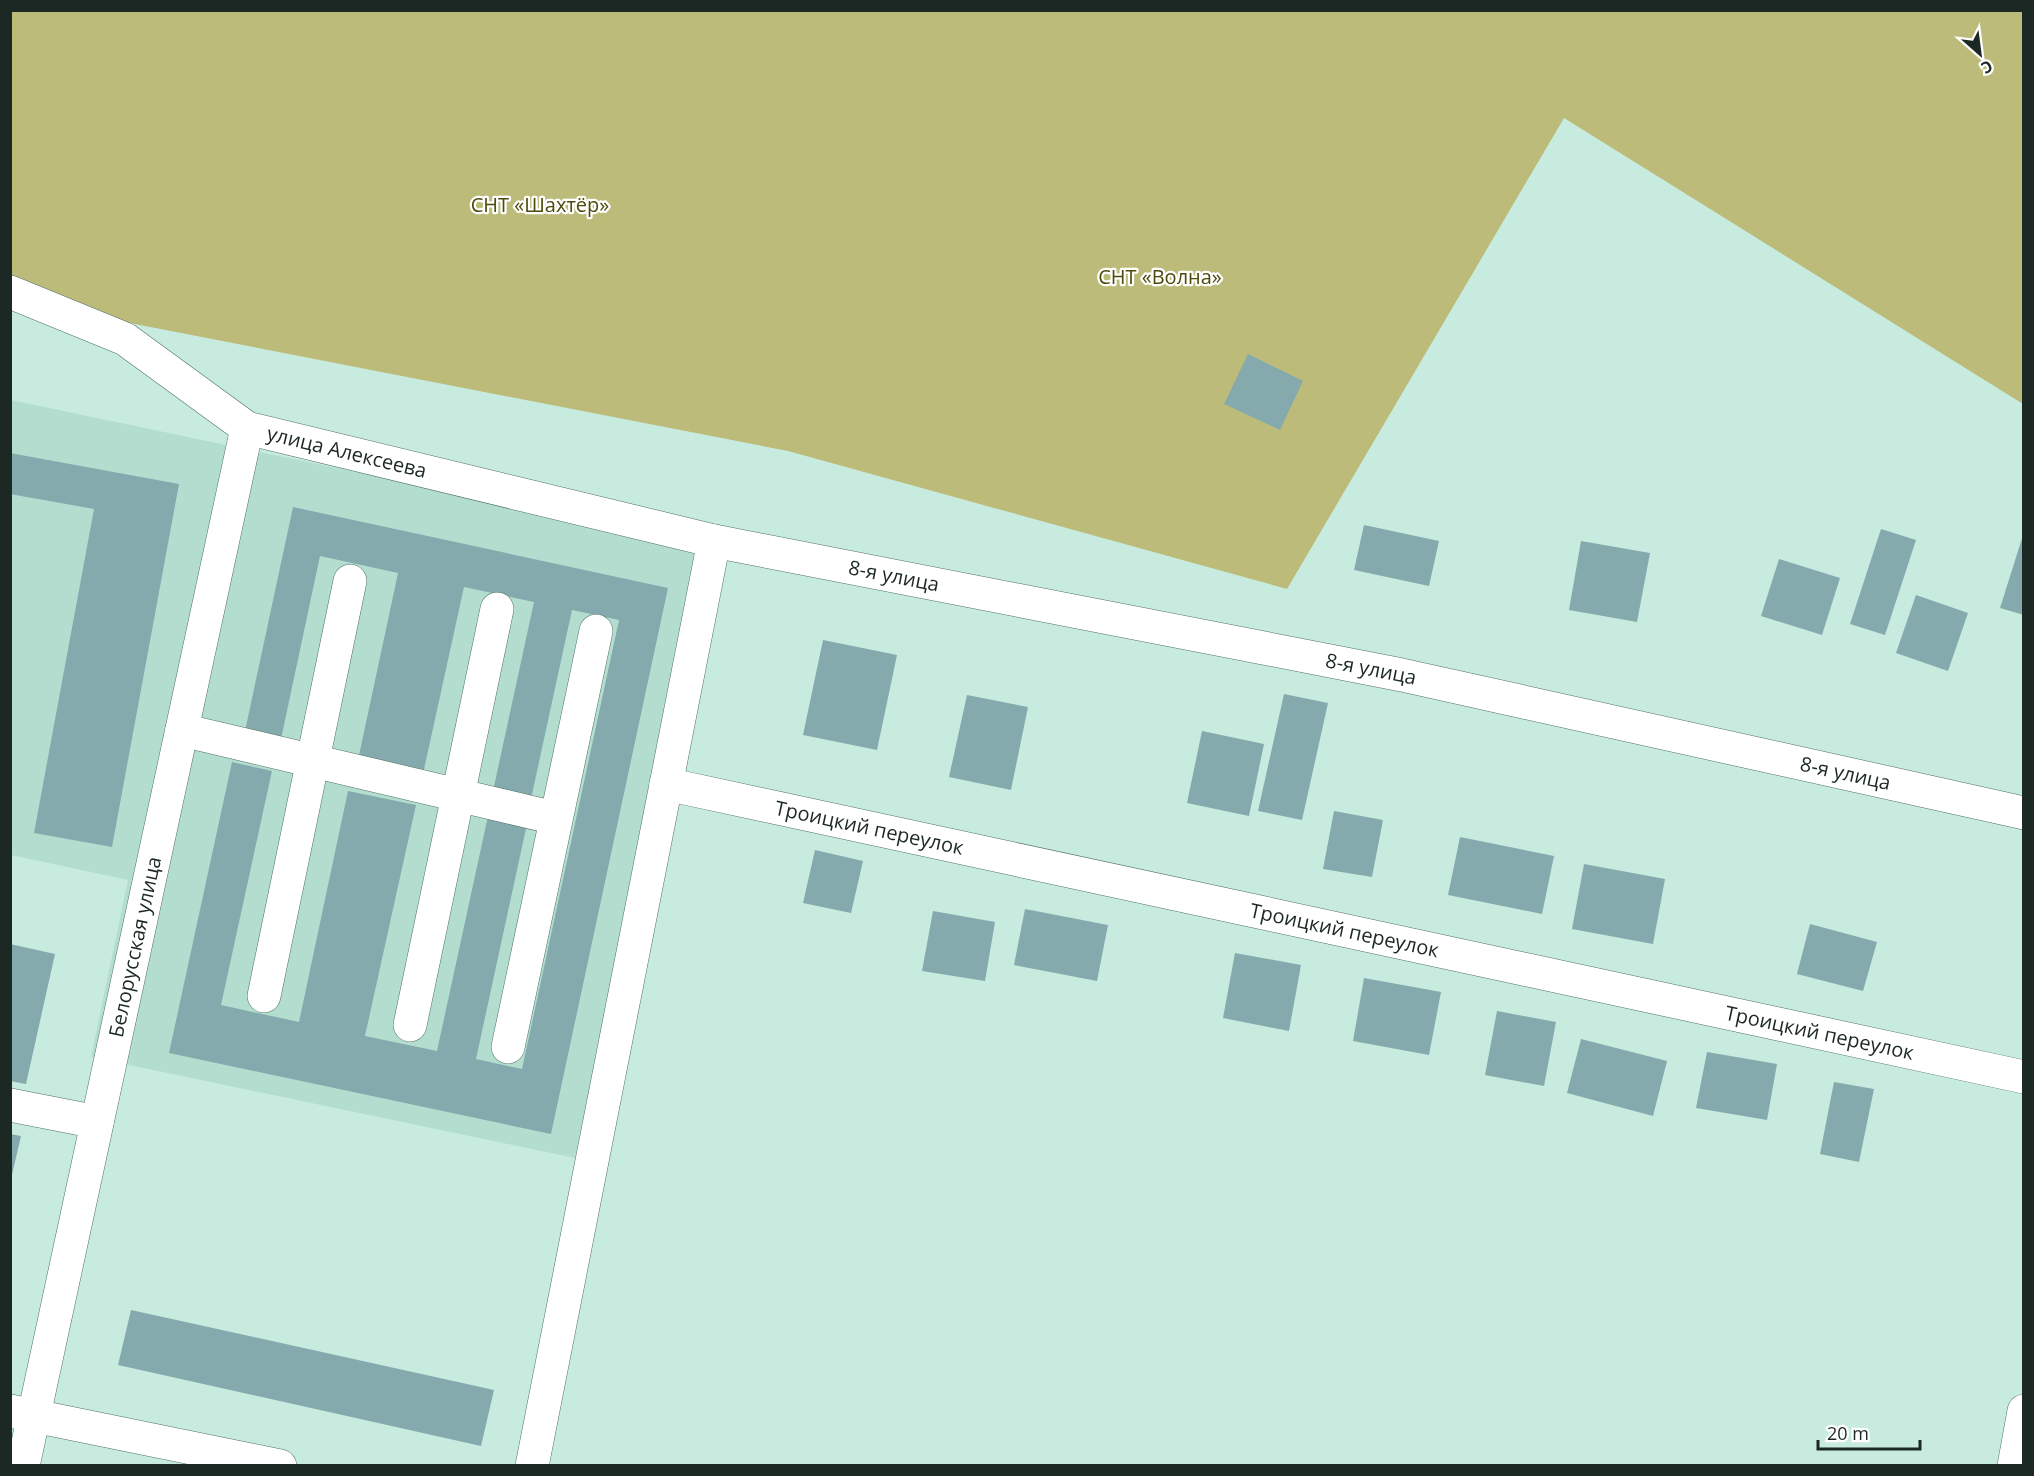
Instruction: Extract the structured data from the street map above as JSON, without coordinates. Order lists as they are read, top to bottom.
{
  "streets": {
    "street": [
      "улица Алексеева",
      "8-я улица",
      "Троицкий переулок",
      "Белорусская улица"
    ]
  },
  "crossings": [
    ["улица Алексеева", "8-я улица"],
    ["улица Алексеева", "Белорусская улица"]
  ],
  "parks": ["СНТ «Шахтёр»", "СНТ «Волна»"],
  "scale_bar": "20 m",
  "north": "bottom right"
}
